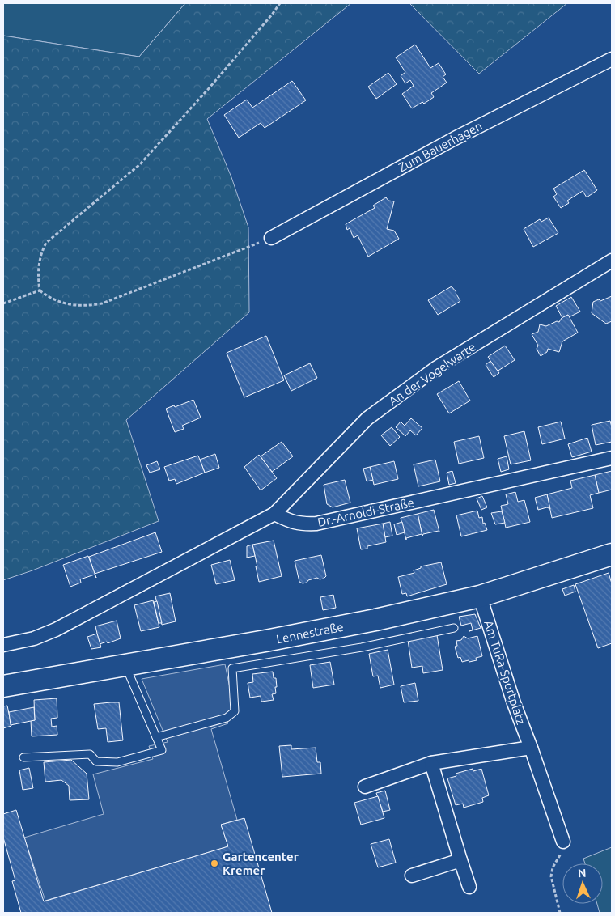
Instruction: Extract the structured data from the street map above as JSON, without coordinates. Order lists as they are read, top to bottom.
{
  "streets": {
    "main road": ["Lennestraße"],
    "street": [
      "Zum Bauerhagen",
      "An der Vogelwarte",
      "Dr.-Arnoldi-Straße",
      "Am TuRa-Sportplatz"
    ]
  },
  "crossings": [
    ["An der Vogelwarte", "Dr.-Arnoldi-Straße"],
    ["Lennestraße", "Am TuRa-Sportplatz"]
  ],
  "places": ["Gartencenter Kremer"],
  "north": "top"
}
